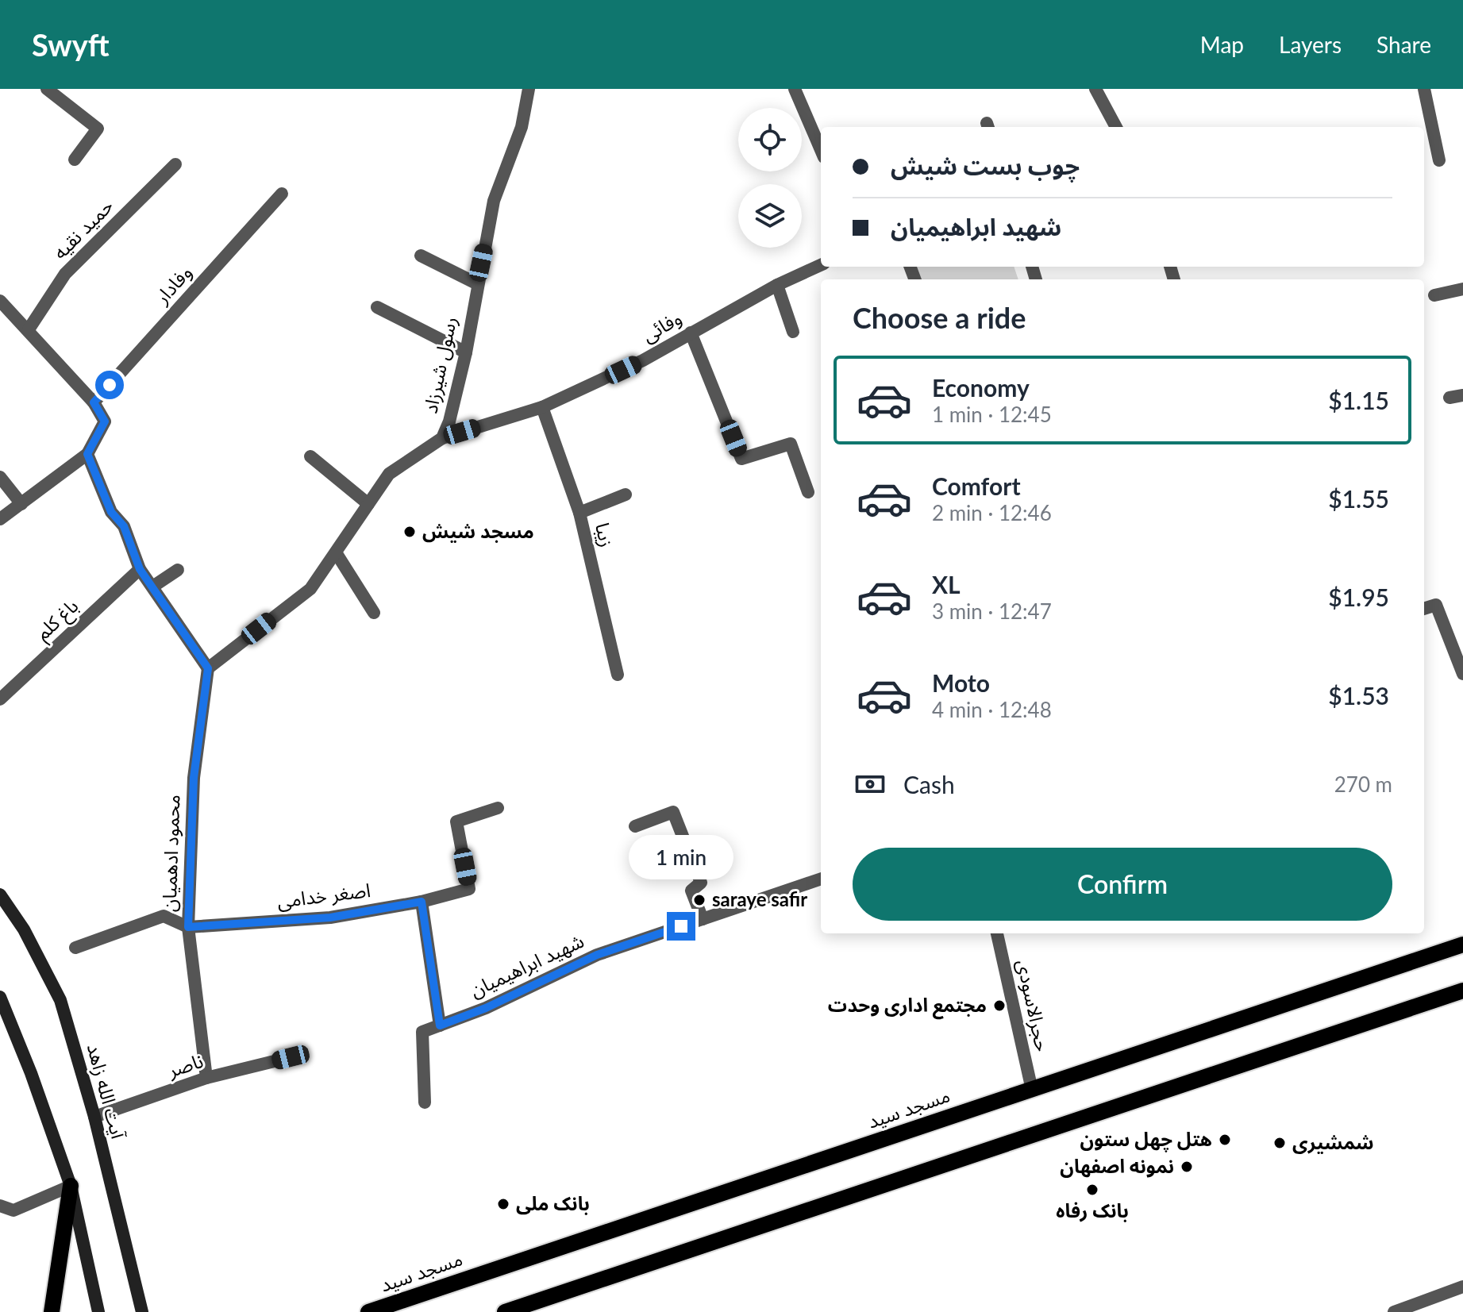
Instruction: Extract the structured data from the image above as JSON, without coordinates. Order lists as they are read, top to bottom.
{
  "streets": {
    "main road": ["آیت الله زاهد", "مسجد سید"],
    "street": [
      "حمید نقیه",
      "وفادار",
      "وفائی",
      "رسول شیرزاد",
      "زیبا",
      "باغ کلم",
      "محمود ادهمیان",
      "اصغر خدامی",
      "شهید ابراهیمیان",
      "حجرالاسودی",
      "ناصر"
    ]
  },
  "crossings": [
    ["وفائی", "رسول شیرزاد"],
    ["وفائی", "زیبا"],
    ["رسول شیرزاد", "محمود ادهمیان"],
    ["محمود ادهمیان", "اصغر خدامی"],
    ["محمود ادهمیان", "ناصر"],
    ["حجرالاسودی", "مسجد سید"],
    ["ناصر", "آیت الله زاهد"]
  ],
  "places": [
    "مسجد شیش",
    "saraye safir",
    "مجتمع اداری وحدت",
    "هتل چهل ستون",
    "شمشیری",
    "نمونه اصفهان",
    "بانک رفاه",
    "بانک ملی"
  ],
  "page": {
    "header": "Swyft",
    "nav": ["Map", "Layers", "Share"],
    "banner": ["چوب بست شیش", "شهید ابراهیمیان"],
    "heading": "Choose a ride",
    "list": [
      {
        "name": "Economy",
        "note": "1 min · 12:45",
        "value": "$1.15"
      },
      {
        "name": "Comfort",
        "note": "2 min · 12:46",
        "value": "$1.55"
      },
      {
        "name": "XL",
        "note": "3 min · 12:47",
        "value": "$1.95"
      },
      {
        "name": "Moto",
        "note": "4 min · 12:48",
        "value": "$1.53"
      }
    ],
    "pay": ["Cash", "270 m"],
    "bubble": "1 min",
    "buttons": "Confirm"
  }
}
